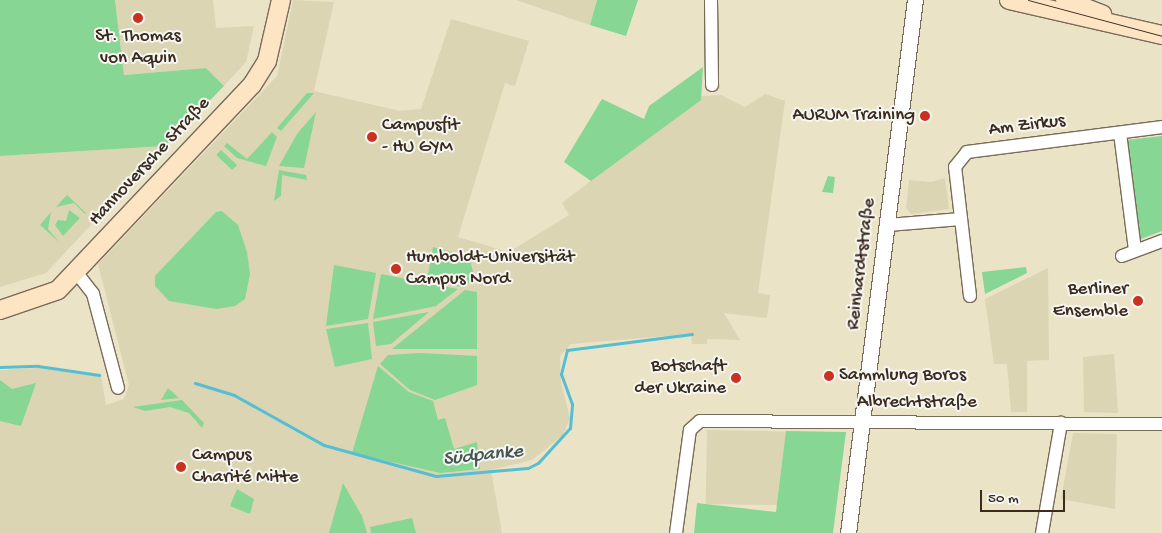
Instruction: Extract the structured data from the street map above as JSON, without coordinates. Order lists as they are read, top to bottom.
{
  "streets": {
    "main road": ["Hannoversche Straße"],
    "street": ["Am Zirkus", "Reinhardtstraße", "Albrechtstraße"]
  },
  "crossings": [
    ["Reinhardtstraße", "Albrechtstraße"]
  ],
  "water": ["Südpanke"],
  "places": [
    "St. Thomas von Aquin",
    "AURUM Training",
    "Campusfit - HU GYM",
    "Humboldt-Universität Campus Nord",
    "Berliner Ensemble",
    "Sammlung Boros",
    "Botschaft der Ukraine",
    "Campus Charité Mitte"
  ],
  "scale_bar": "50 m"
}
